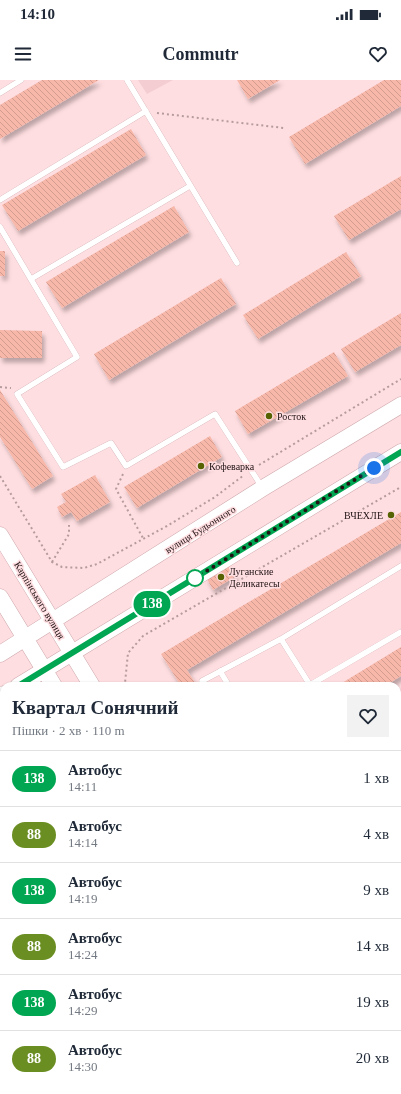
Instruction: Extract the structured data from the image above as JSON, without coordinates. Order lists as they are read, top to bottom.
{
  "streets": {
    "main road": ["вулиця Будьонного", "Карпінського вулиця"]
  },
  "crossings": [
    ["вулиця Будьонного", "Карпінського вулиця"]
  ],
  "places": [
    "Росток",
    "Кофеварка",
    "ВЧЕХЛЕ",
    "Луганские Деликатесы"
  ],
  "lines": ["bus line 138"],
  "page": {
    "status": "14:10",
    "header": "Commutr",
    "on_map": "138",
    "heading": ["Квартал Сонячний", "Пішки · 2 хв · 110 m"],
    "list": [
      {
        "mark": "138",
        "name": "Автобус",
        "note": "14:11",
        "value": "1 хв"
      },
      {
        "mark": "88",
        "name": "Автобус",
        "note": "14:14",
        "value": "4 хв"
      },
      {
        "mark": "138",
        "name": "Автобус",
        "note": "14:19",
        "value": "9 хв"
      },
      {
        "mark": "88",
        "name": "Автобус",
        "note": "14:24",
        "value": "14 хв"
      },
      {
        "mark": "138",
        "name": "Автобус",
        "note": "14:29",
        "value": "19 хв"
      },
      {
        "mark": "88",
        "name": "Автобус",
        "note": "14:30",
        "value": "20 хв"
      }
    ]
  }
}
